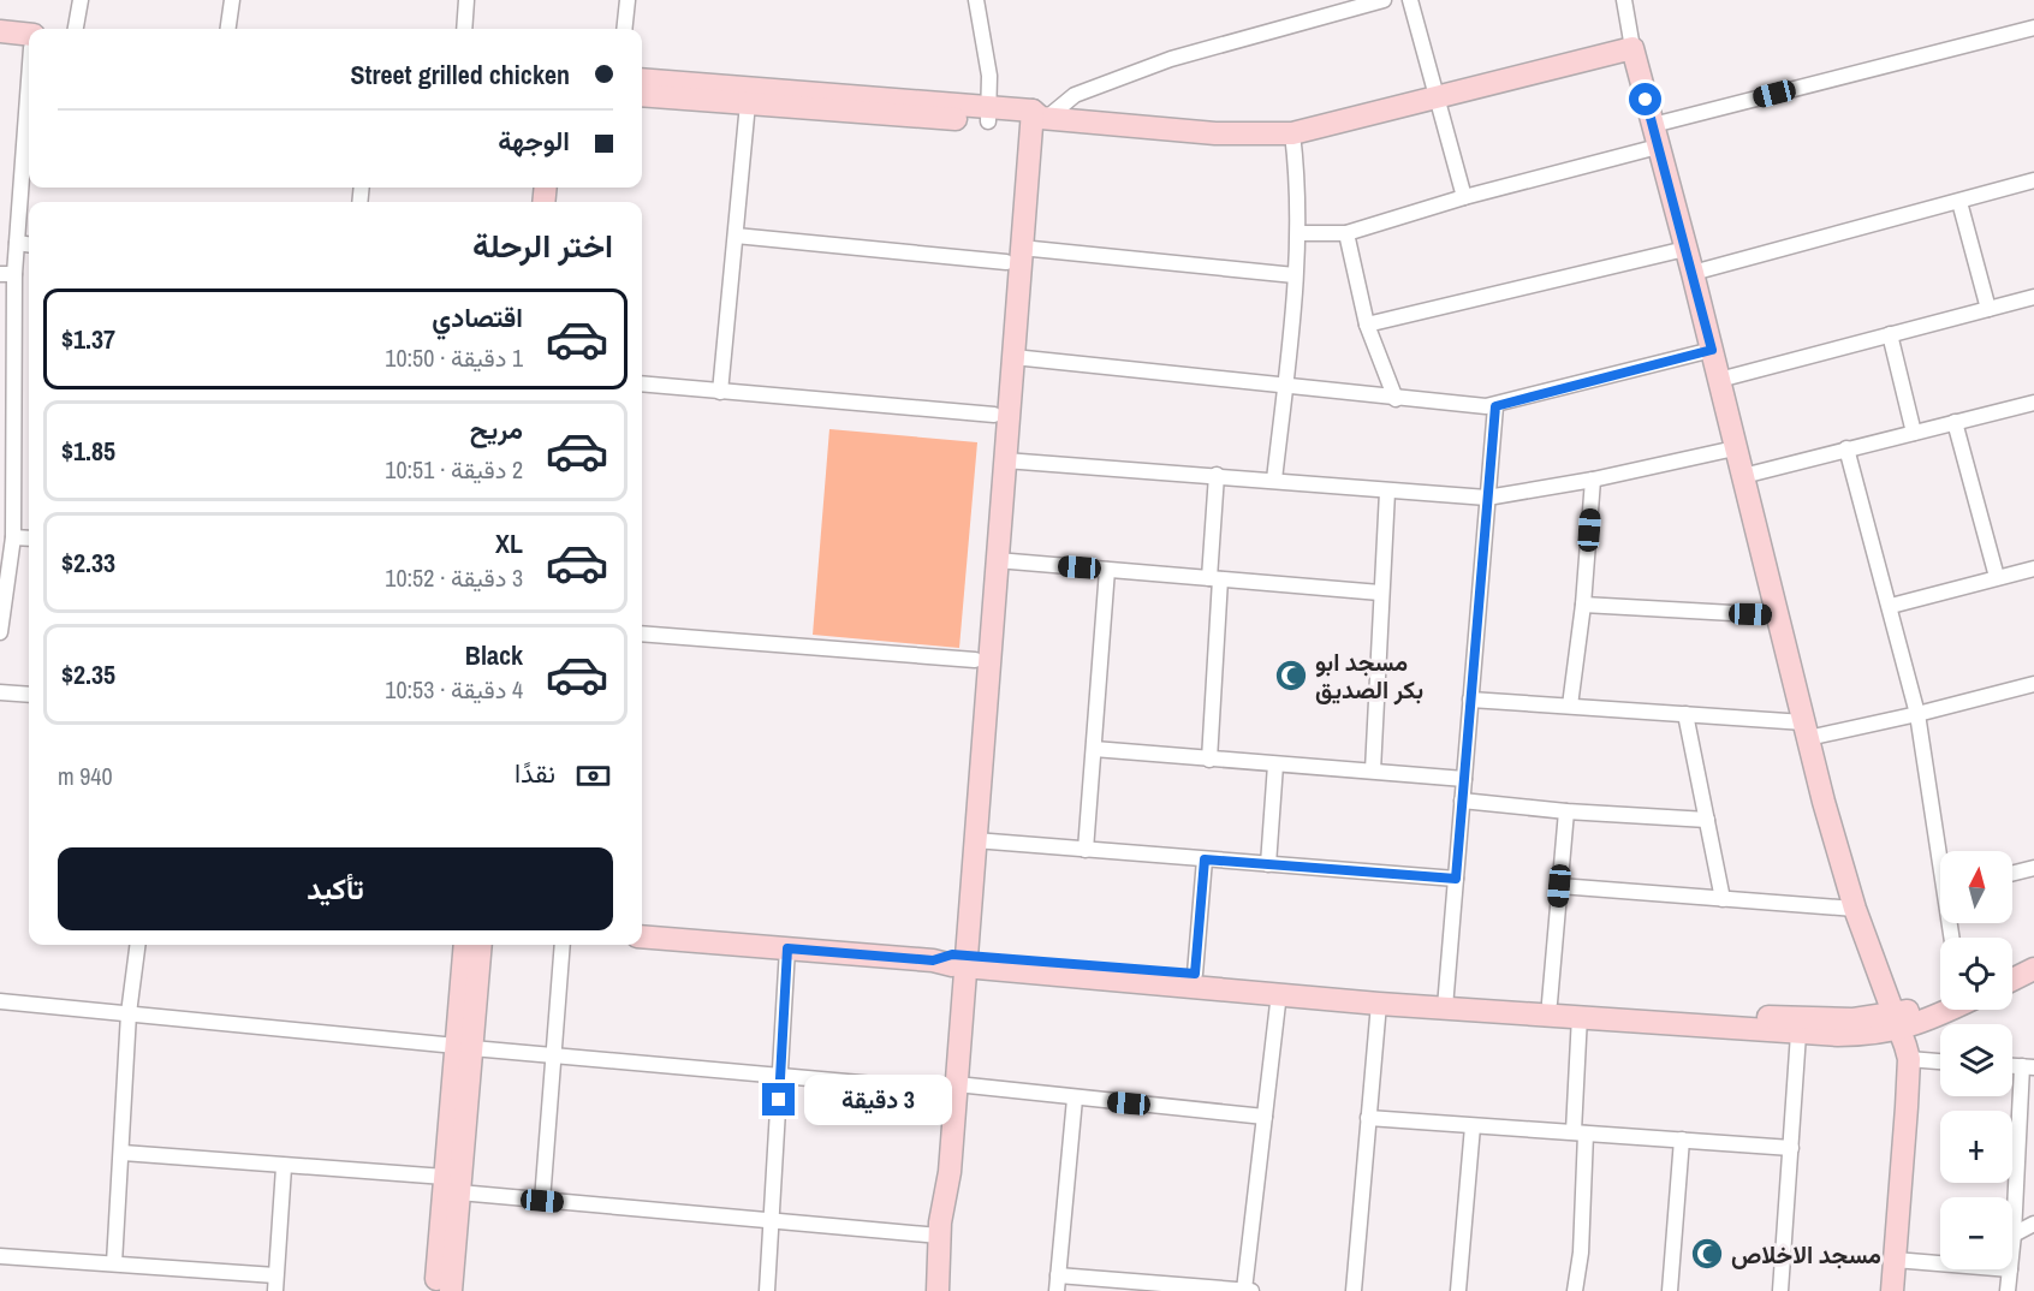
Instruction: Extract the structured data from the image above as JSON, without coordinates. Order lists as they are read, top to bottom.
{
  "places": {
    "mosque": ["مسجد ابو بكر الصديق", "مسجد الاخلاص"]
  },
  "north": "top",
  "page": {
    "banner": ["Street grilled chicken", "الوجهة"],
    "heading": "اختر الرحلة",
    "list": [
      {
        "name": "اقتصادي",
        "note": "1 دقيقة · 10:50",
        "value": "$1.37"
      },
      {
        "name": "مريح",
        "note": "2 دقيقة · 10:51",
        "value": "$1.85"
      },
      {
        "name": "XL",
        "note": "3 دقيقة · 10:52",
        "value": "$2.33"
      },
      {
        "name": "Black",
        "note": "4 دقيقة · 10:53",
        "value": "$2.35"
      }
    ],
    "pay": ["نقدًا", "940 m"],
    "buttons": "تأكيد",
    "map_buttons": ["+", "−"],
    "bubble": "3 دقيقة"
  }
}
